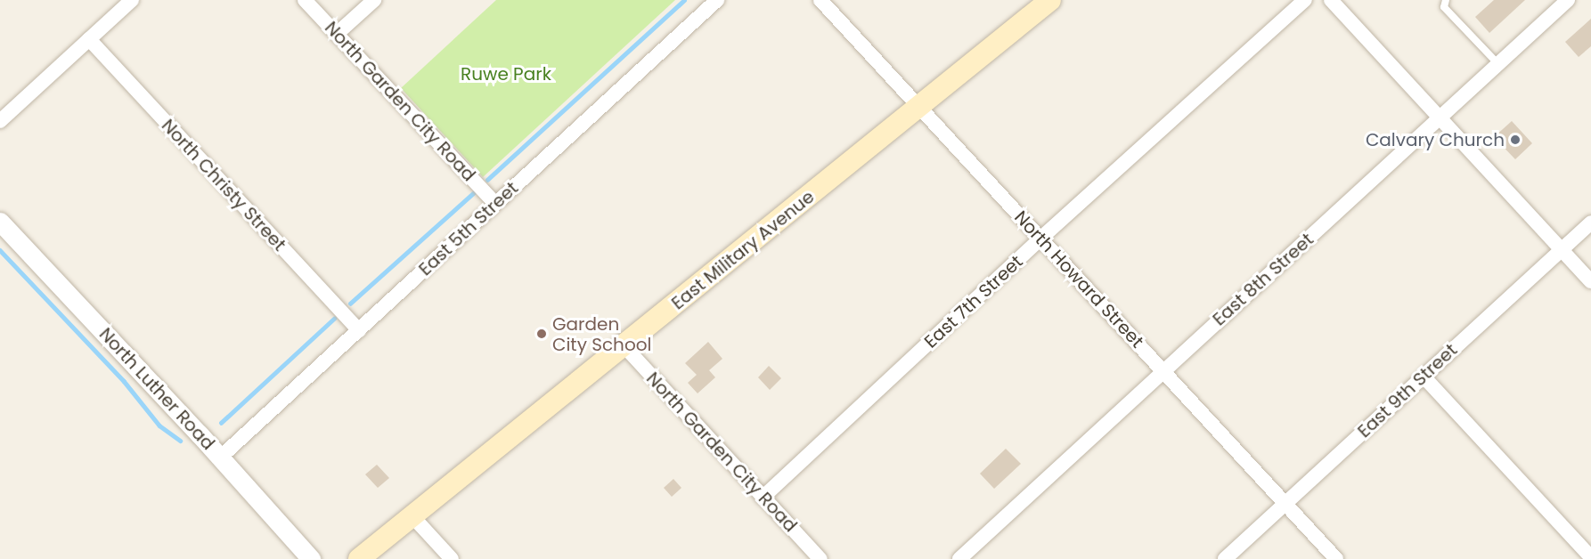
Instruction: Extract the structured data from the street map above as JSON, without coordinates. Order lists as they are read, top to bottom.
{
  "streets": {
    "main road": ["East Military Avenue"],
    "street": [
      "North Garden City Road",
      "North Christy Street",
      "East 5th Street",
      "North Howard Street",
      "East 8th Street",
      "East 7th Street",
      "North Luther Road",
      "East 9th Street"
    ]
  },
  "crossings": [
    ["North Garden City Road", "East 5th Street"],
    ["North Garden City Road", "East Military Avenue"],
    ["North Garden City Road", "East 7th Street"],
    ["North Christy Street", "East 5th Street"],
    ["East 5th Street", "North Luther Road"],
    ["East Military Avenue", "North Howard Street"],
    ["North Howard Street", "East 8th Street"],
    ["North Howard Street", "East 7th Street"],
    ["North Howard Street", "East 9th Street"]
  ],
  "parks": ["Ruwe Park"],
  "places": ["Calvary Church", "Garden City School"]
}
